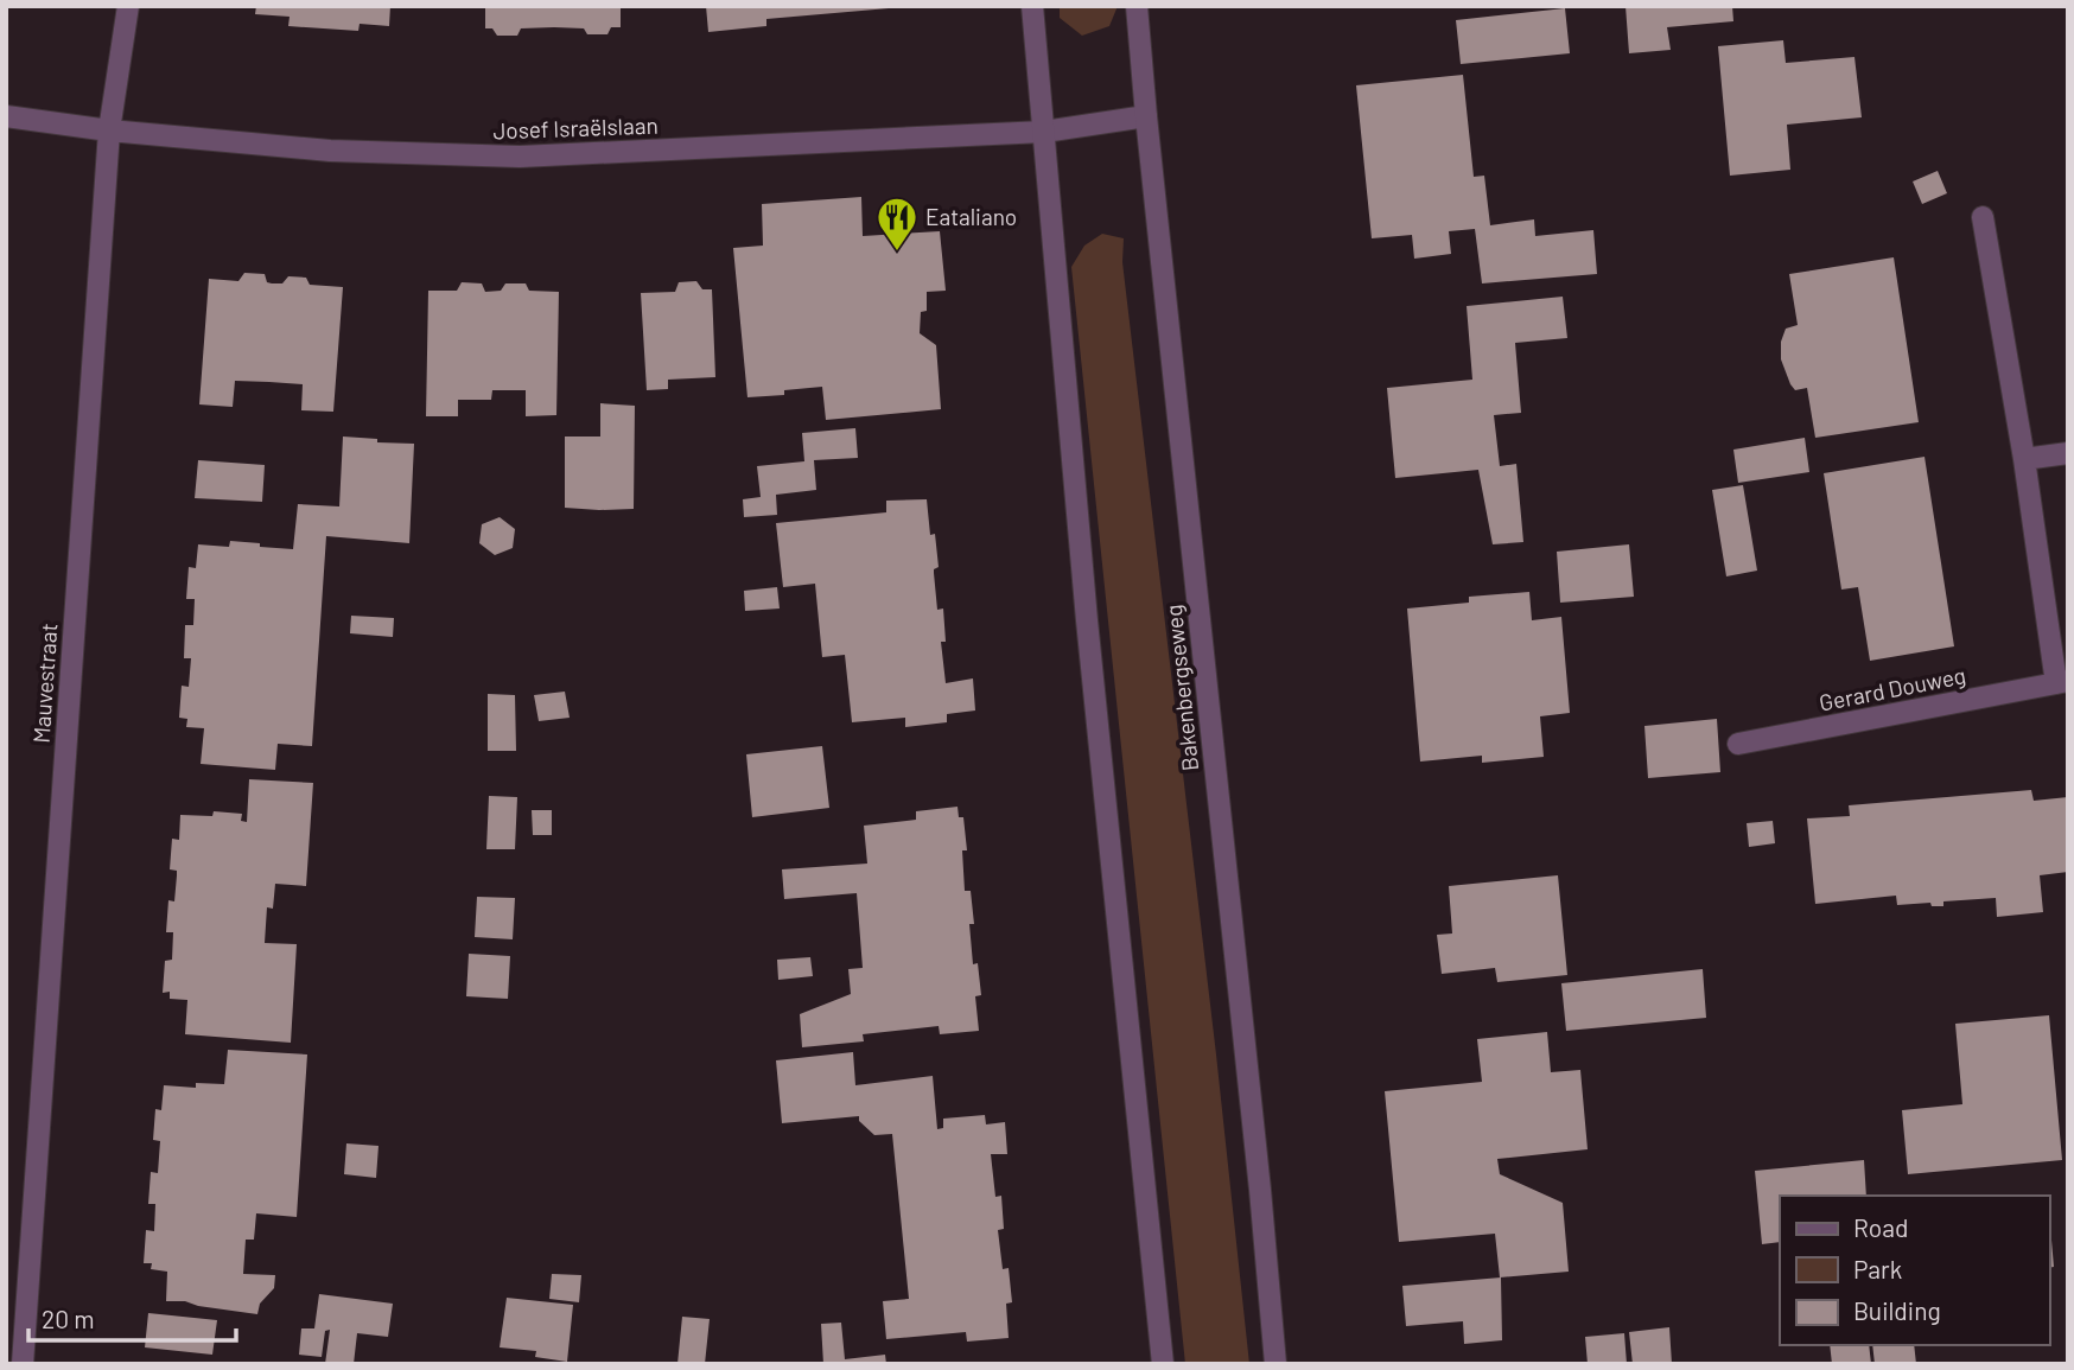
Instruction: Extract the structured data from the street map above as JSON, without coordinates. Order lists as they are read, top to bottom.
{
  "streets": {
    "street": [
      "Josef Israëlslaan",
      "Mauvestraat",
      "Bakenbergseweg",
      "Gerard Douweg"
    ]
  },
  "crossings": [
    ["Josef Israëlslaan", "Mauvestraat"],
    ["Josef Israëlslaan", "Bakenbergseweg"]
  ],
  "places": {
    "restaurant": ["Eataliano"]
  },
  "legend": ["Road", "Park", "Building"],
  "scale_bar": "20 m"
}
